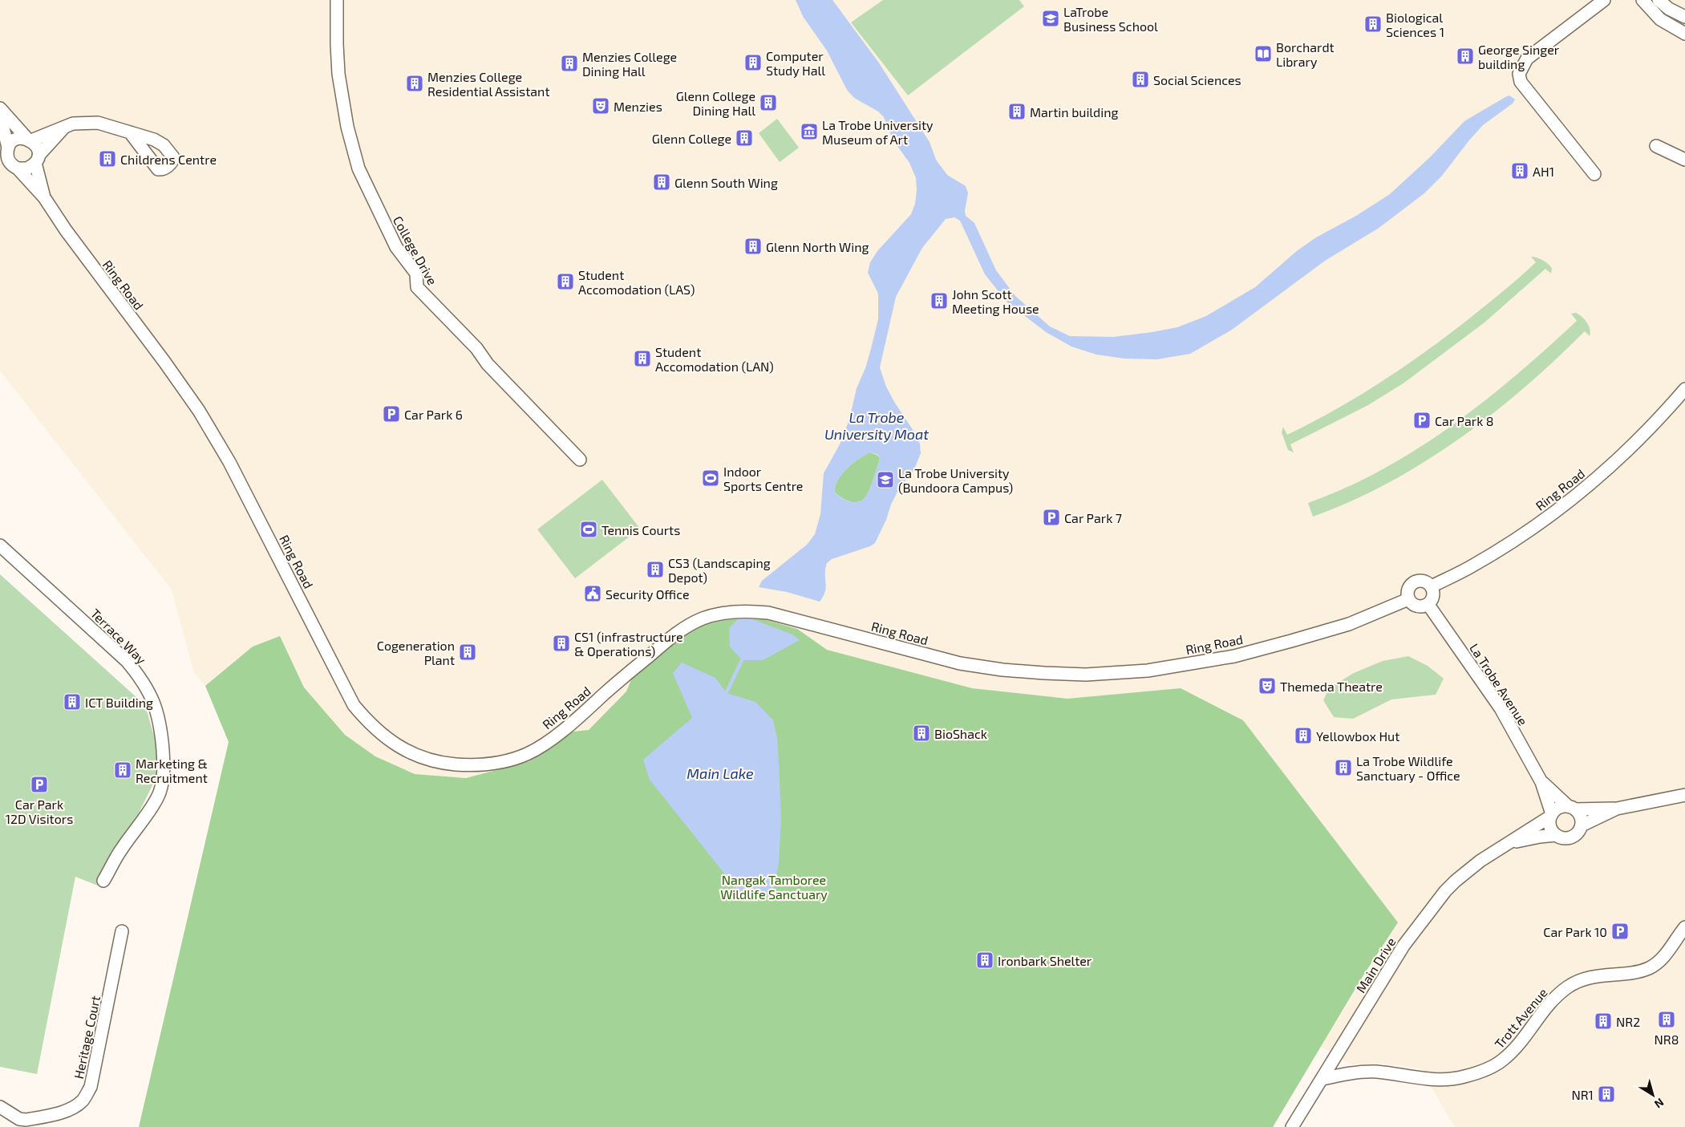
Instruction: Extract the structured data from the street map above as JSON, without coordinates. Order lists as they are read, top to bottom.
{
  "streets": {
    "street": [
      "College Drive",
      "Ring Road",
      "Terrace Way",
      "La Trobe Avenue",
      "Main Drive",
      "Trott Avenue",
      "Heritage Court"
    ]
  },
  "crossings": [
    ["Ring Road", "La Trobe Avenue"],
    ["La Trobe Avenue", "Main Drive"],
    ["Main Drive", "Trott Avenue"]
  ],
  "water": ["La Trobe University Moat", "Main Lake"],
  "parks": ["Nangak Tamboree Wildlife Sanctuary"],
  "places": {
    "school or university": ["LaTrobe Business School", "La Trobe University (Bundoora Campus)"],
    "building": [
      "Biological Sciences 1",
      "George Singer building",
      "Computer Study Hall",
      "Menzies College Dining Hall",
      "Social Sciences",
      "Menzies College Residential Assistant",
      "Glenn College Dining Hall",
      "Martin building",
      "Glenn College",
      "Childrens Centre",
      "AH1",
      "Glenn South Wing",
      "Glenn North Wing",
      "Student Accomodation (LAS)",
      "John Scott Meeting House",
      "Student Accomodation (LAN)",
      "CS3 (Landscaping Depot)",
      "CS1 (infrastructure & Operations)",
      "Cogeneration Plant",
      "ICT Building",
      "BioShack",
      "Yellowbox Hut",
      "La Trobe Wildlife Sanctuary - Office",
      "Marketing & Recruitment",
      "Ironbark Shelter",
      "NR8",
      "NR2",
      "NR1"
    ],
    "library": ["Borchardt Library"],
    "theatre": ["Menzies", "Themeda Theatre"],
    "museum": ["La Trobe University Museum of Art"],
    "parking": [
      "Car Park 6",
      "Car Park 8",
      "Car Park 7",
      "Car Park 12D Visitors",
      "Car Park 10"
    ],
    "sports": ["Indoor Sports Centre", "Tennis Courts"],
    "public building": ["Security Office"]
  },
  "north": "bottom right"
}
